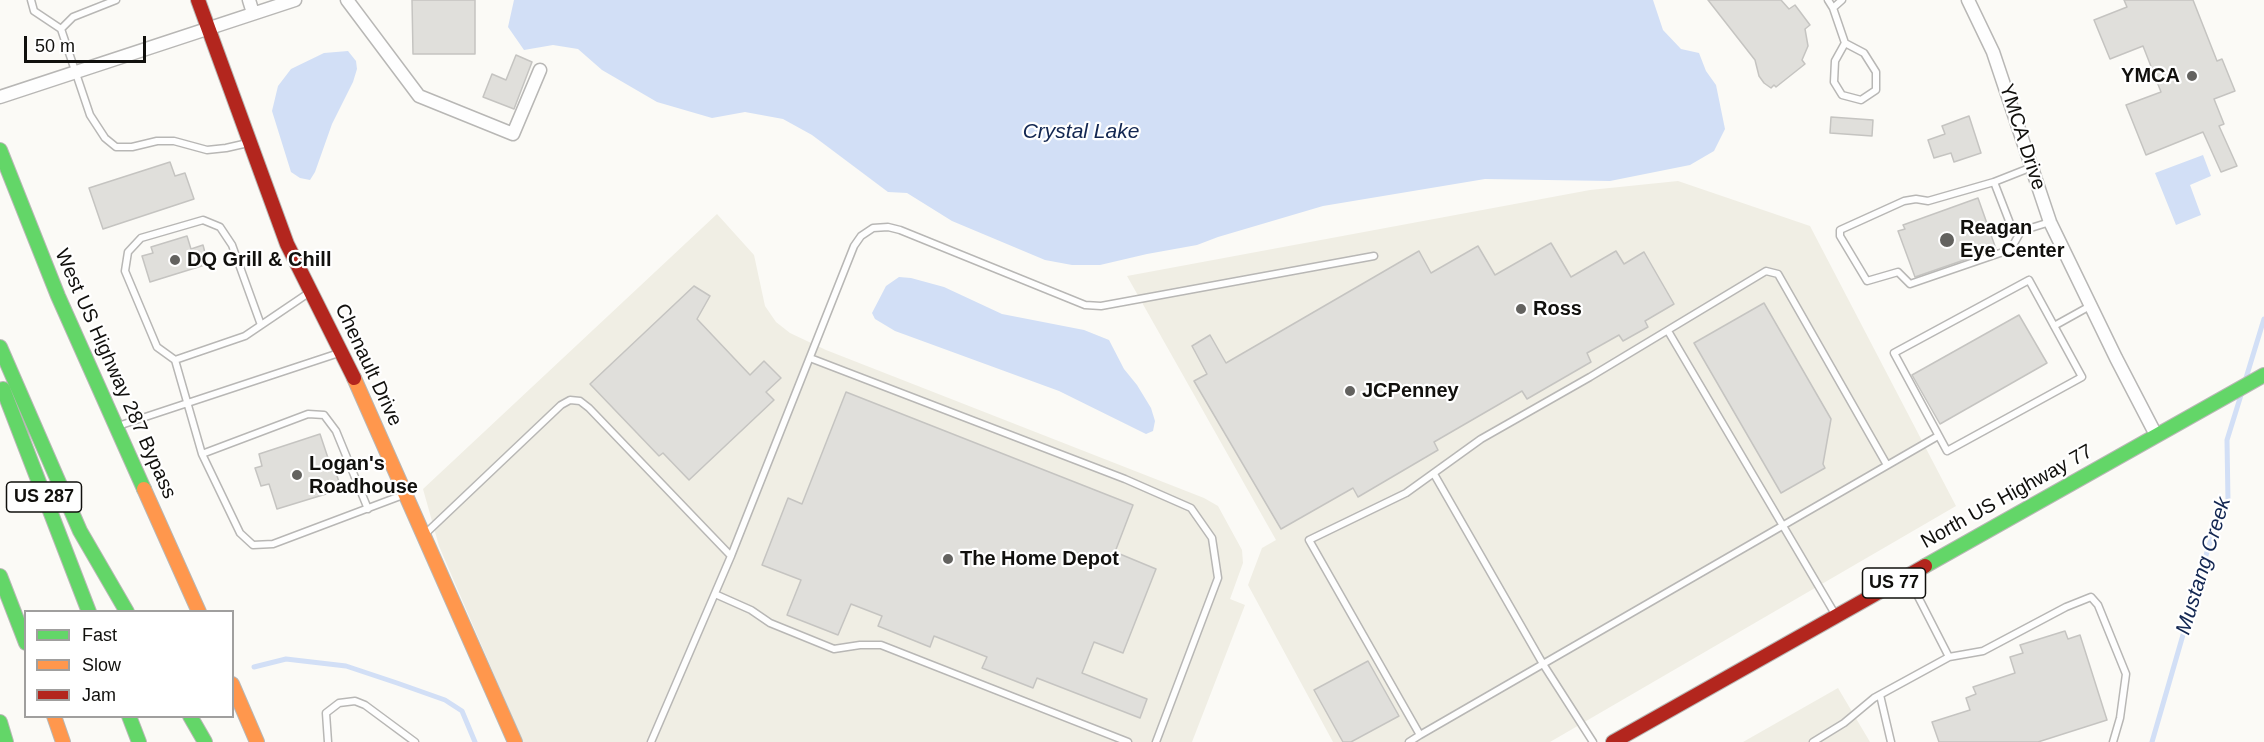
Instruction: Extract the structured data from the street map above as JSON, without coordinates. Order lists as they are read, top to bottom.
{
  "streets": {
    "main road": [
      "Chenault Drive",
      "West US Highway 287 Bypass",
      "US 287",
      "North US Highway 77",
      "US 77"
    ],
    "street": ["YMCA Drive"]
  },
  "crossings": [
    ["YMCA Drive", "North US Highway 77"]
  ],
  "water": ["Crystal Lake", "Mustang Creek"],
  "places": [
    "YMCA",
    "Reagan Eye Center",
    "DQ Grill & Chill",
    "Ross",
    "JCPenney",
    "Logan's Roadhouse",
    "The Home Depot"
  ],
  "legend": ["Fast", "Slow", "Jam"],
  "scale_bar": "50 m"
}
